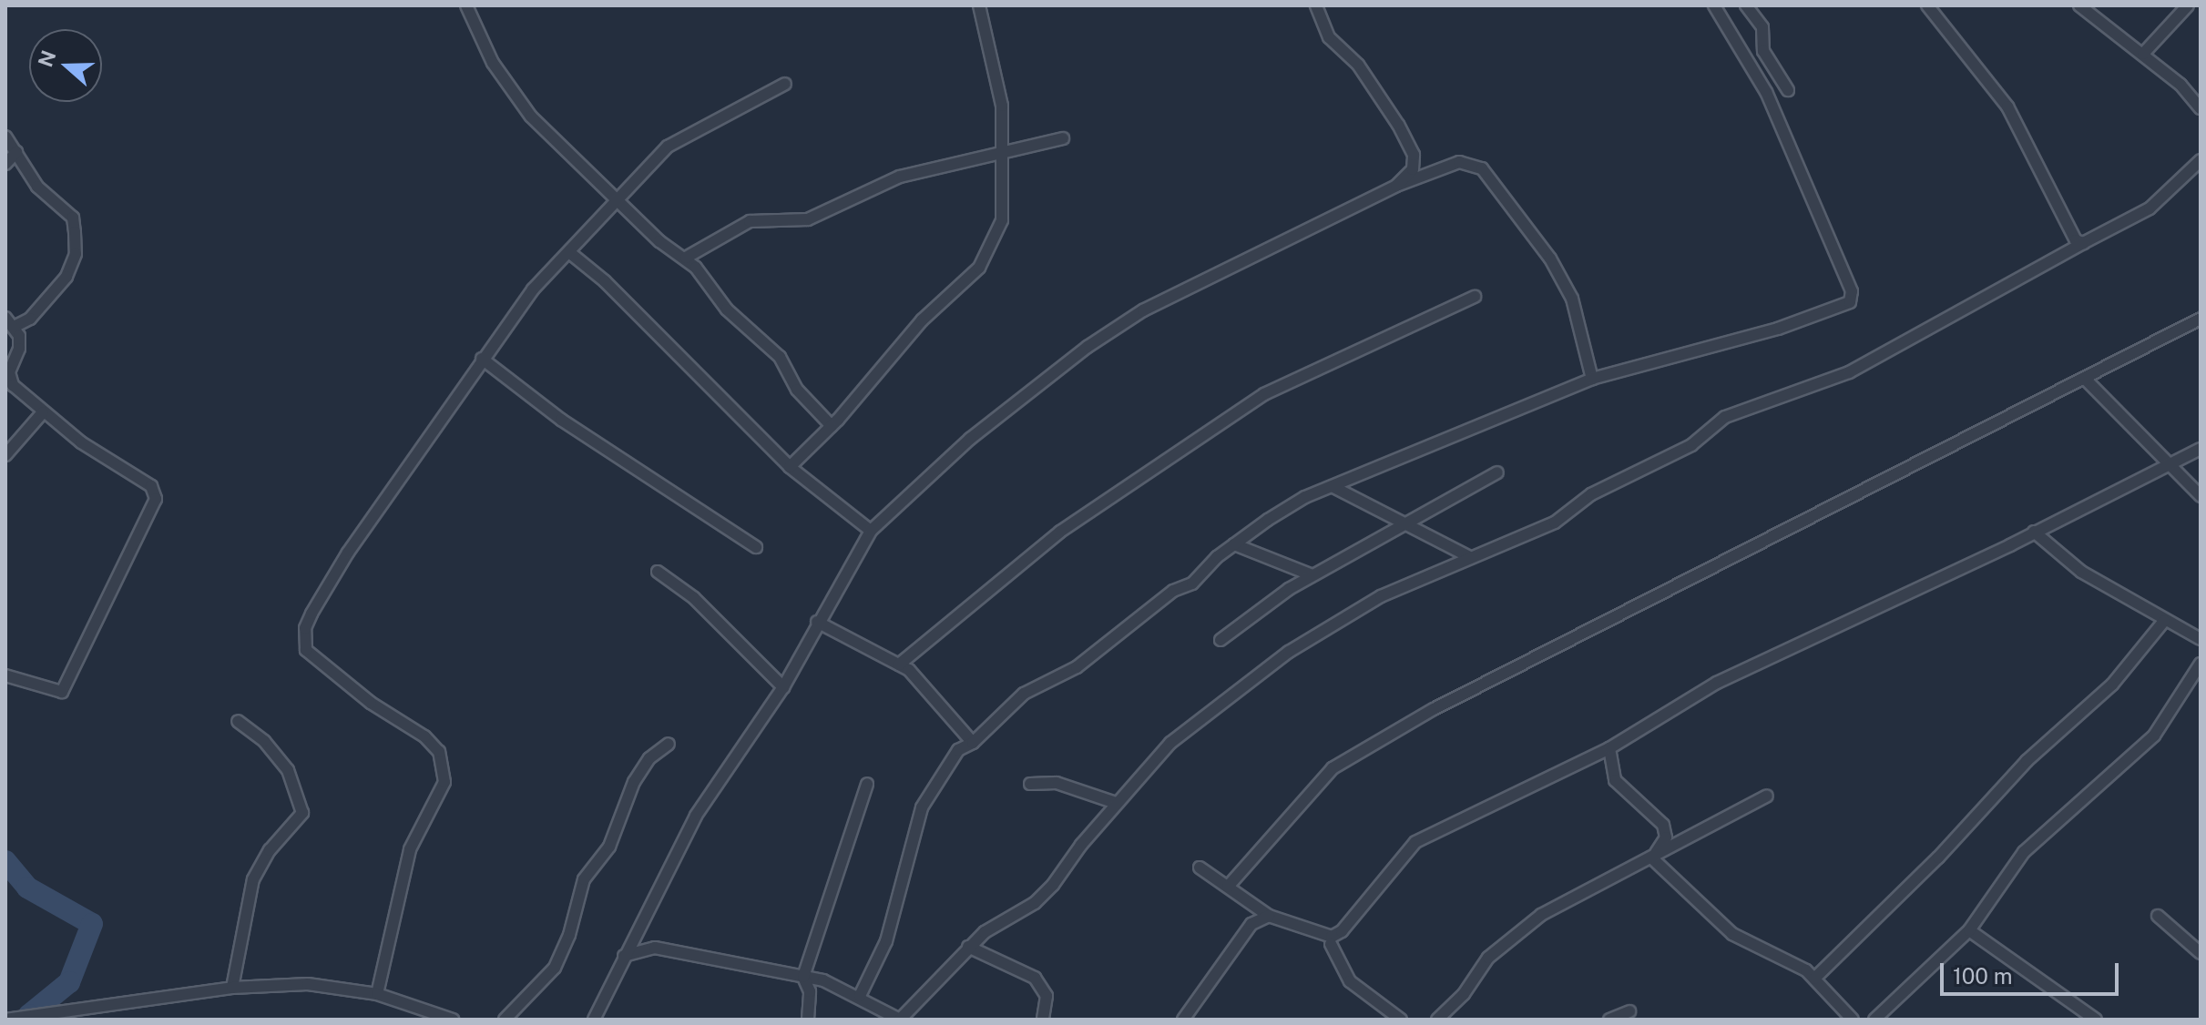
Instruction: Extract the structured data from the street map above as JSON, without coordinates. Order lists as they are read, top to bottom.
{
  "scale_bar": "100 m",
  "north": "left"
}
